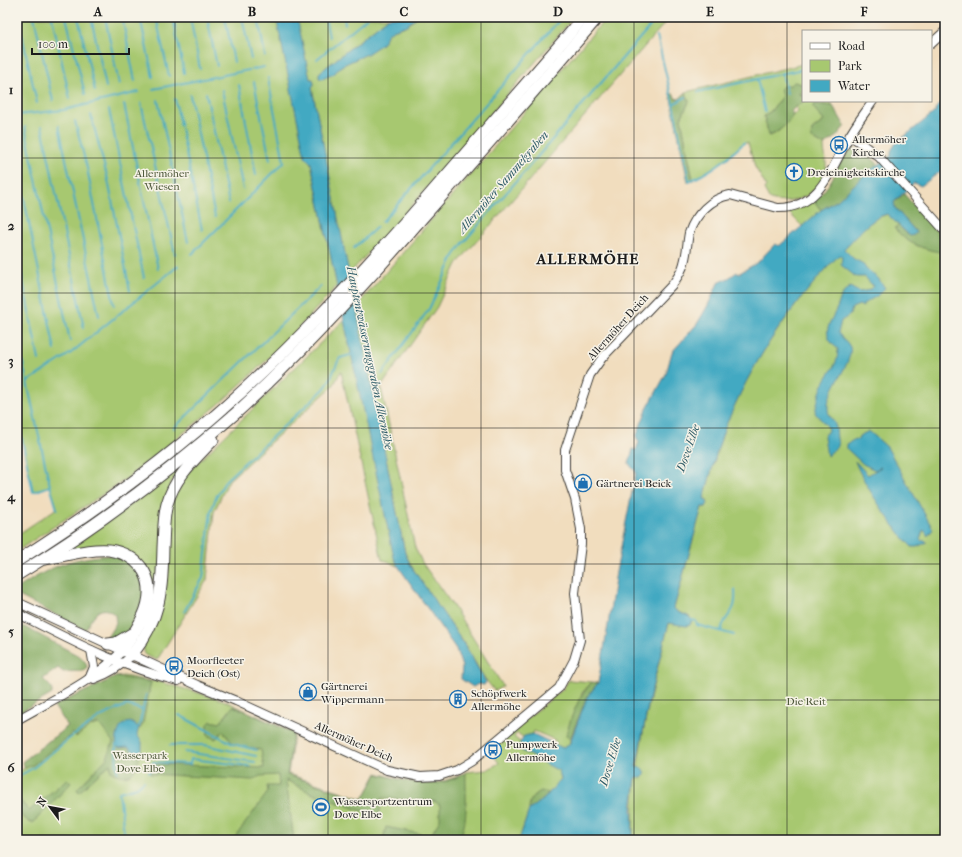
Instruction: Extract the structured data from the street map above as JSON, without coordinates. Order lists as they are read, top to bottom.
{
  "streets": {
    "street": ["Allermöher Deich"]
  },
  "districts": ["ALLERMÖHE"],
  "water": ["Allermöher Sammelgraben", "Hauptentwässerungsgraben Allermöhe", "Dove Elbe"],
  "parks": ["Allermöher Wiesen", "Die Reit", "Wasserpark Dove Elbe"],
  "places": {
    "bus stop": ["Allermöher Kirche", "Moorfleeter Deich (Ost)", "Pumpwerk Allermöhe"],
    "church": ["Dreieinigkeitskirche"],
    "shop": ["Gärtnerei Beick", "Gärtnerei Wippermann"],
    "building": ["Schöpfwerk Allermöhe"],
    "sports": ["Wassersportzentrum Dove Elbe"]
  },
  "legend": ["Road", "Park", "Water"],
  "scale_bar": "100 m",
  "north": "top left",
  "grid": {
    "columns": [
      "A",
      "B",
      "C",
      "D",
      "E",
      "F"
    ],
    "rows": [
      "1",
      "2",
      "3",
      "4",
      "5",
      "6"
    ]
  }
}
